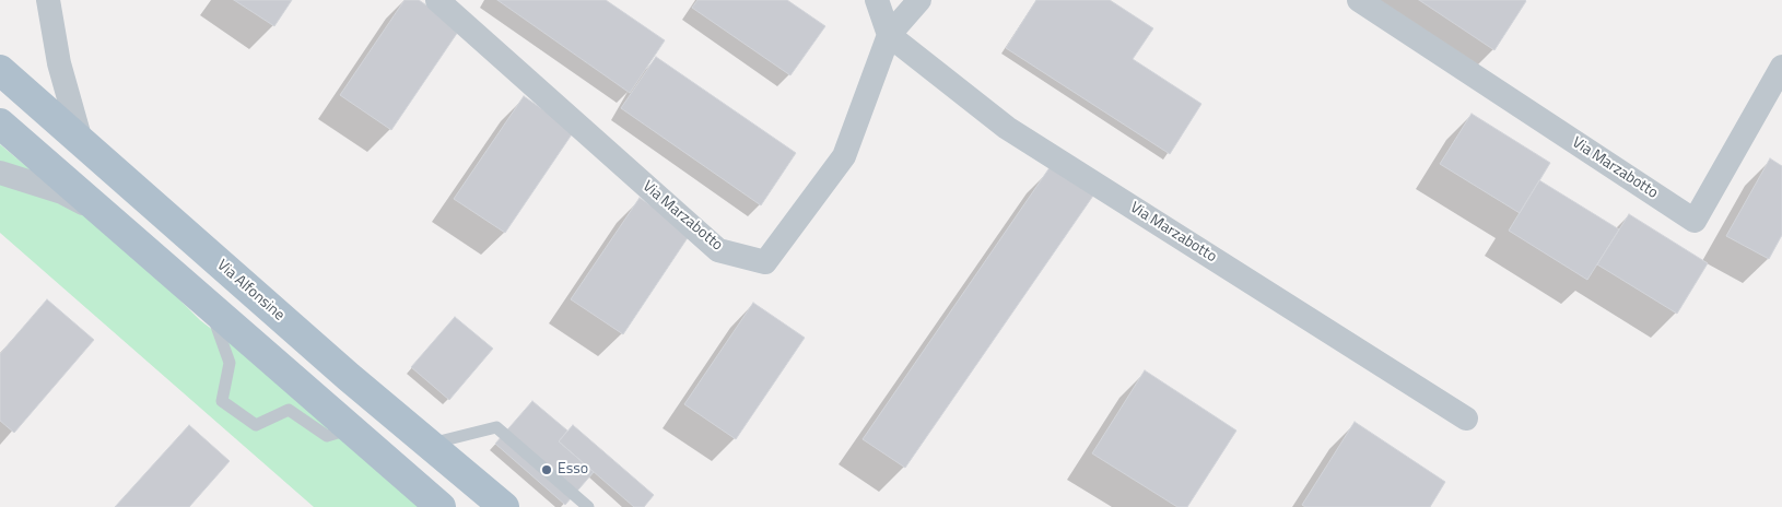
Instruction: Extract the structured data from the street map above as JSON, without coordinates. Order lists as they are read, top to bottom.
{
  "streets": {
    "main road": ["Via Alfonsine"],
    "street": ["Via Marzabotto"]
  },
  "places": ["Esso"]
}
